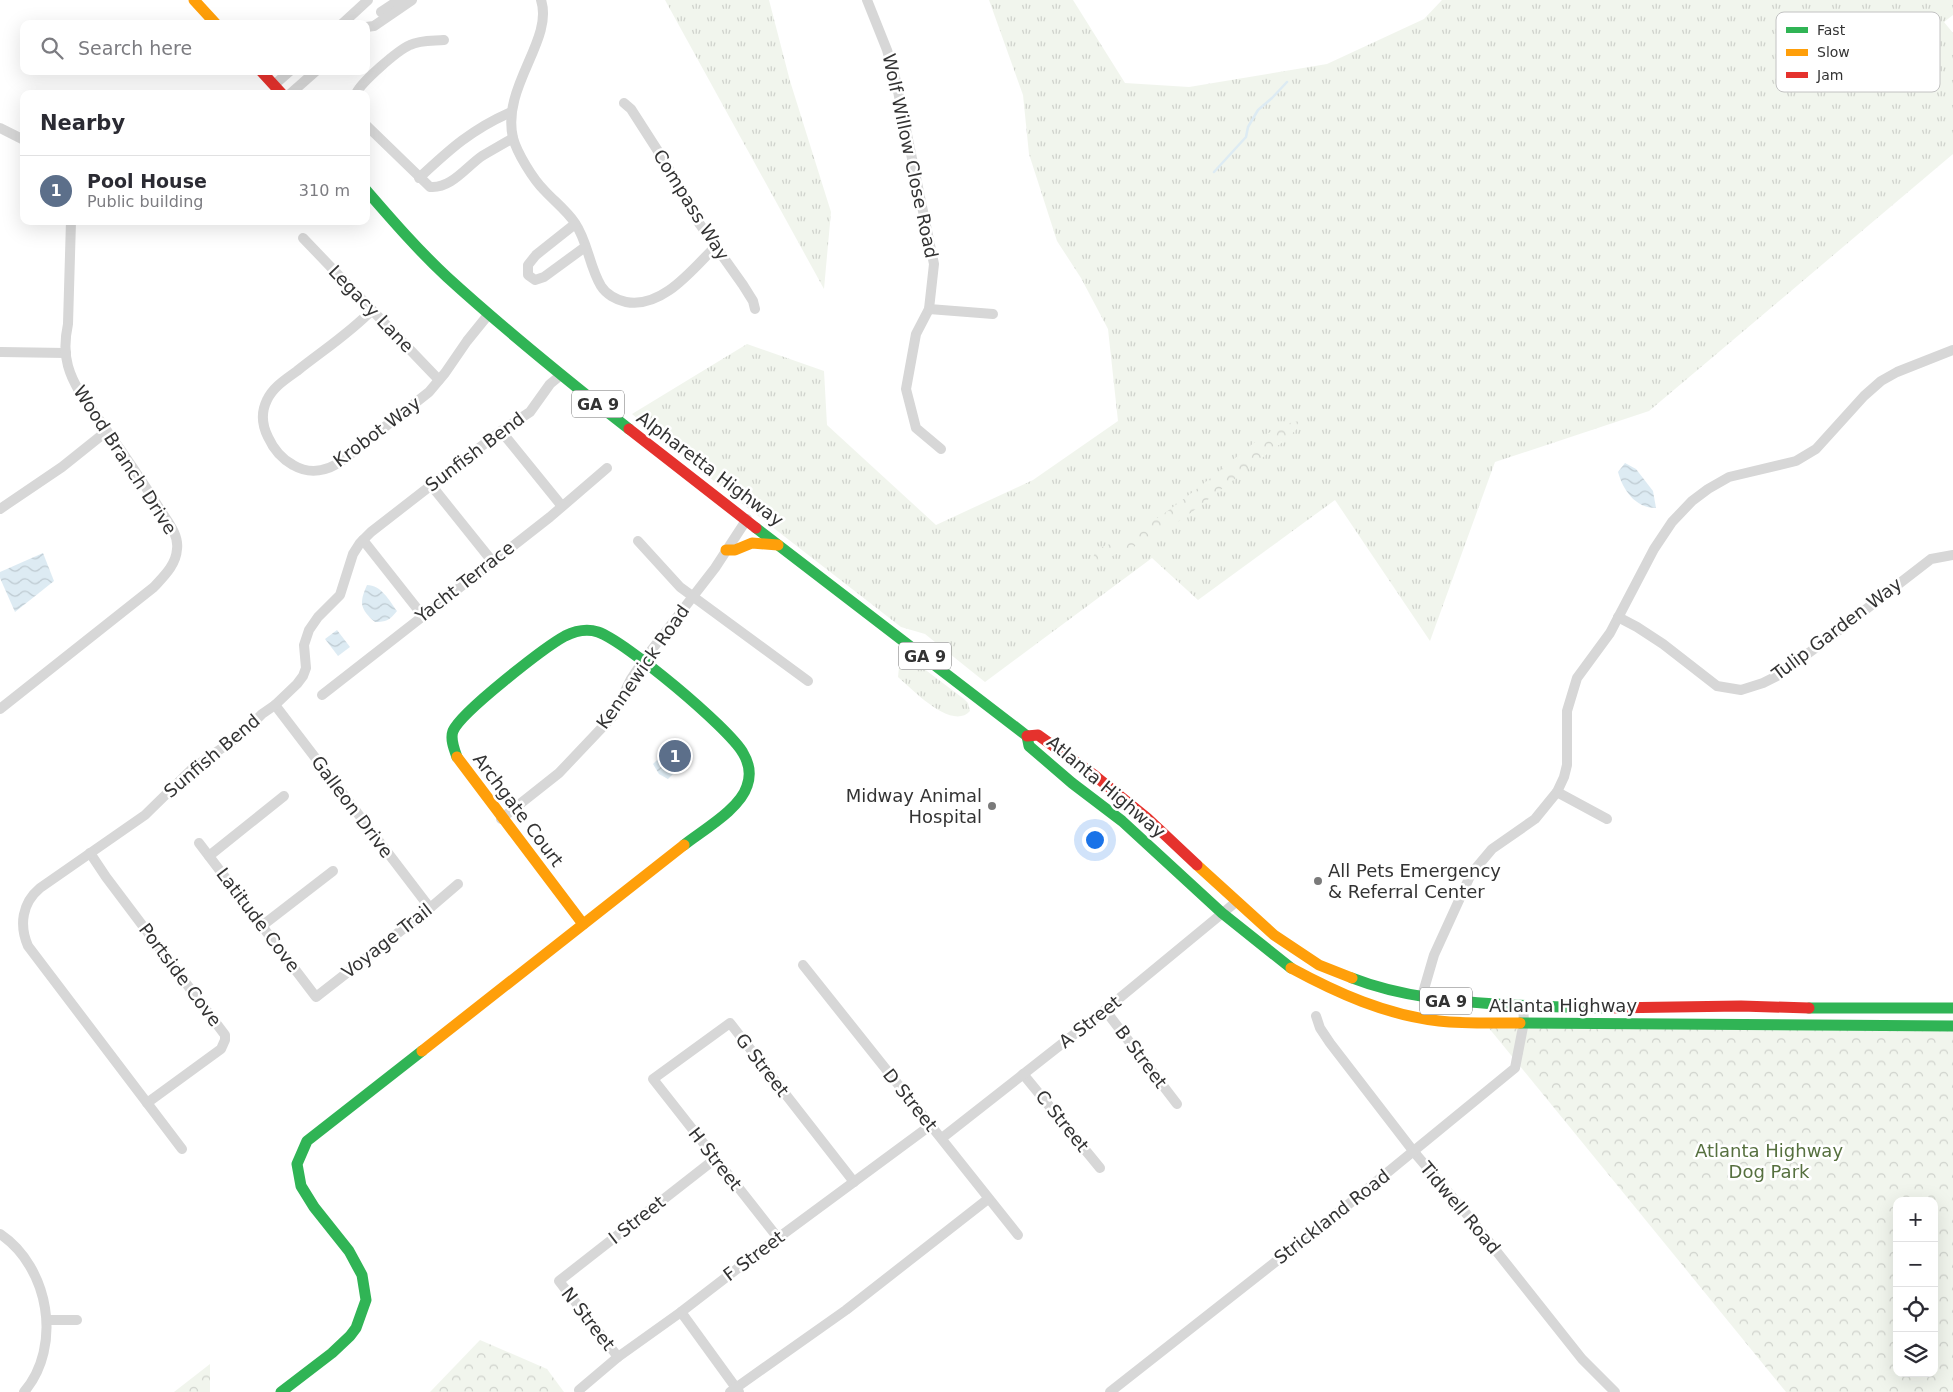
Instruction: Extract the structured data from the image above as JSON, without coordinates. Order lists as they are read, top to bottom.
{
  "streets": {
    "main road": [
      "GA 9",
      "Alpharetta Highway",
      "Atlanta Highway",
      "Archgate Court"
    ],
    "street": [
      "Wolf Willow Close Road",
      "Compass Way",
      "Legacy Lane",
      "Krobot Way",
      "Sunfish Bend",
      "Wood Branch Drive",
      "Yacht Terrace",
      "Tulip Garden Way",
      "Kennewick Road",
      "Galleon Drive",
      "Latitude Cove",
      "Voyage Trail",
      "Portside Cove",
      "A Street",
      "B Street",
      "G Street",
      "D Street",
      "C Street",
      "H Street",
      "Tidwell Road",
      "Strickland Road",
      "I Street",
      "F Street",
      "N Street"
    ]
  },
  "crossings": [
    ["Legacy Lane", "Krobot Way"],
    ["Krobot Way", "Alpharetta Highway"],
    ["Sunfish Bend", "Alpharetta Highway"],
    ["Sunfish Bend", "Galleon Drive"],
    ["Sunfish Bend", "Portside Cove"],
    ["Alpharetta Highway", "Kennewick Road"],
    ["Alpharetta Highway", "Atlanta Highway"],
    ["Kennewick Road", "Archgate Court"],
    ["Atlanta Highway", "A Street"],
    ["Atlanta Highway", "Strickland Road"],
    ["Galleon Drive", "Voyage Trail"],
    ["Latitude Cove", "Voyage Trail"],
    ["A Street", "B Street"],
    ["A Street", "D Street"],
    ["A Street", "C Street"],
    ["G Street", "H Street"],
    ["G Street", "F Street"],
    ["D Street", "F Street"],
    ["H Street", "I Street"],
    ["H Street", "F Street"],
    ["Tidwell Road", "Strickland Road"],
    ["I Street", "N Street"],
    ["F Street", "N Street"]
  ],
  "parks": ["Atlanta Highway Dog Park"],
  "places": ["Midway Animal Hospital", "All Pets Emergency & Referral Center"],
  "legend": ["Fast", "Slow", "Jam"],
  "page": {
    "search": "Search here",
    "heading": "Nearby",
    "list": [
      {
        "mark": "1",
        "name": "Pool House",
        "note": "Public building",
        "value": "310 m"
      }
    ],
    "pins": "1",
    "map_buttons": ["+", "−"]
  }
}
